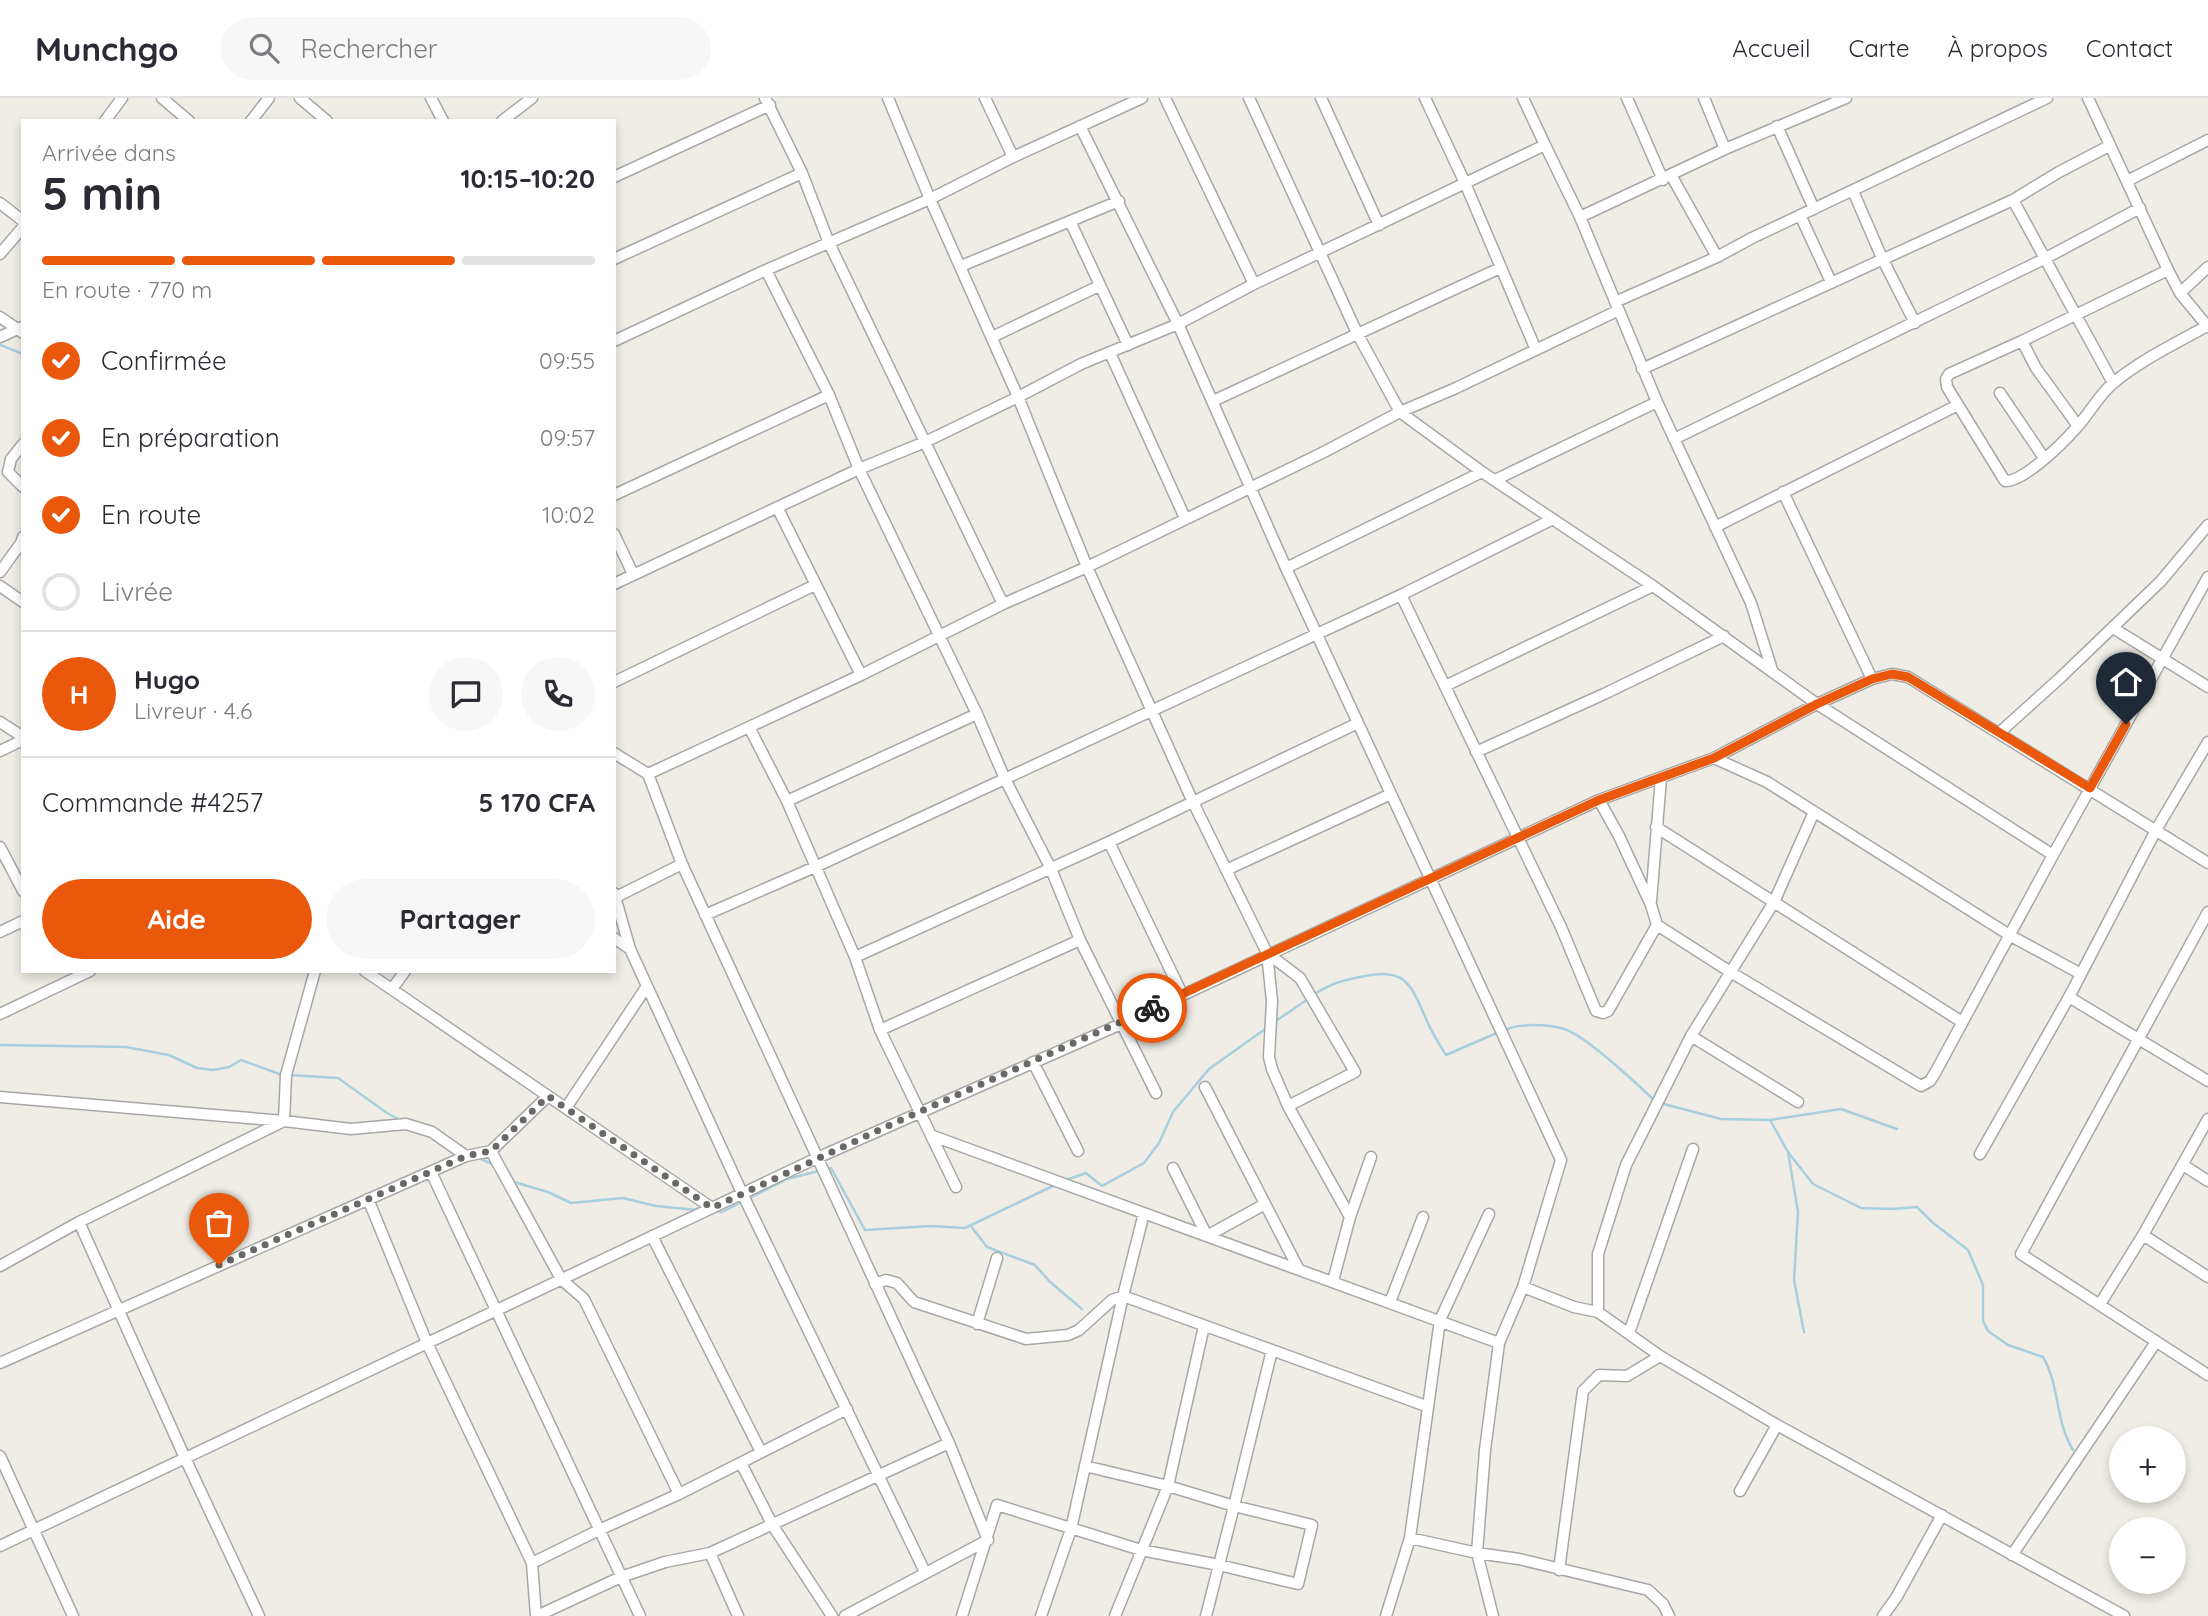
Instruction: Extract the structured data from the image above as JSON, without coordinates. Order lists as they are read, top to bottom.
{
  "page": {
    "header": "Munchgo",
    "search": "Rechercher",
    "nav": [
      "Accueil",
      "Carte",
      "À propos",
      "Contact"
    ],
    "heading": ["5 min", "Arrivée dans", "10:15–10:20"],
    "panel": [
      "Hugo",
      "Livreur · 4.6",
      "Commande #4257",
      "5 170 CFA"
    ],
    "bar": "En route · 770 m",
    "list": [
      ["Confirmée", "09:55"],
      ["En préparation", "09:57"],
      ["En route", "10:02"],
      "Livrée"
    ],
    "round": "H",
    "buttons": ["Aide", "Partager"],
    "map_buttons": ["+", "−"]
  }
}
